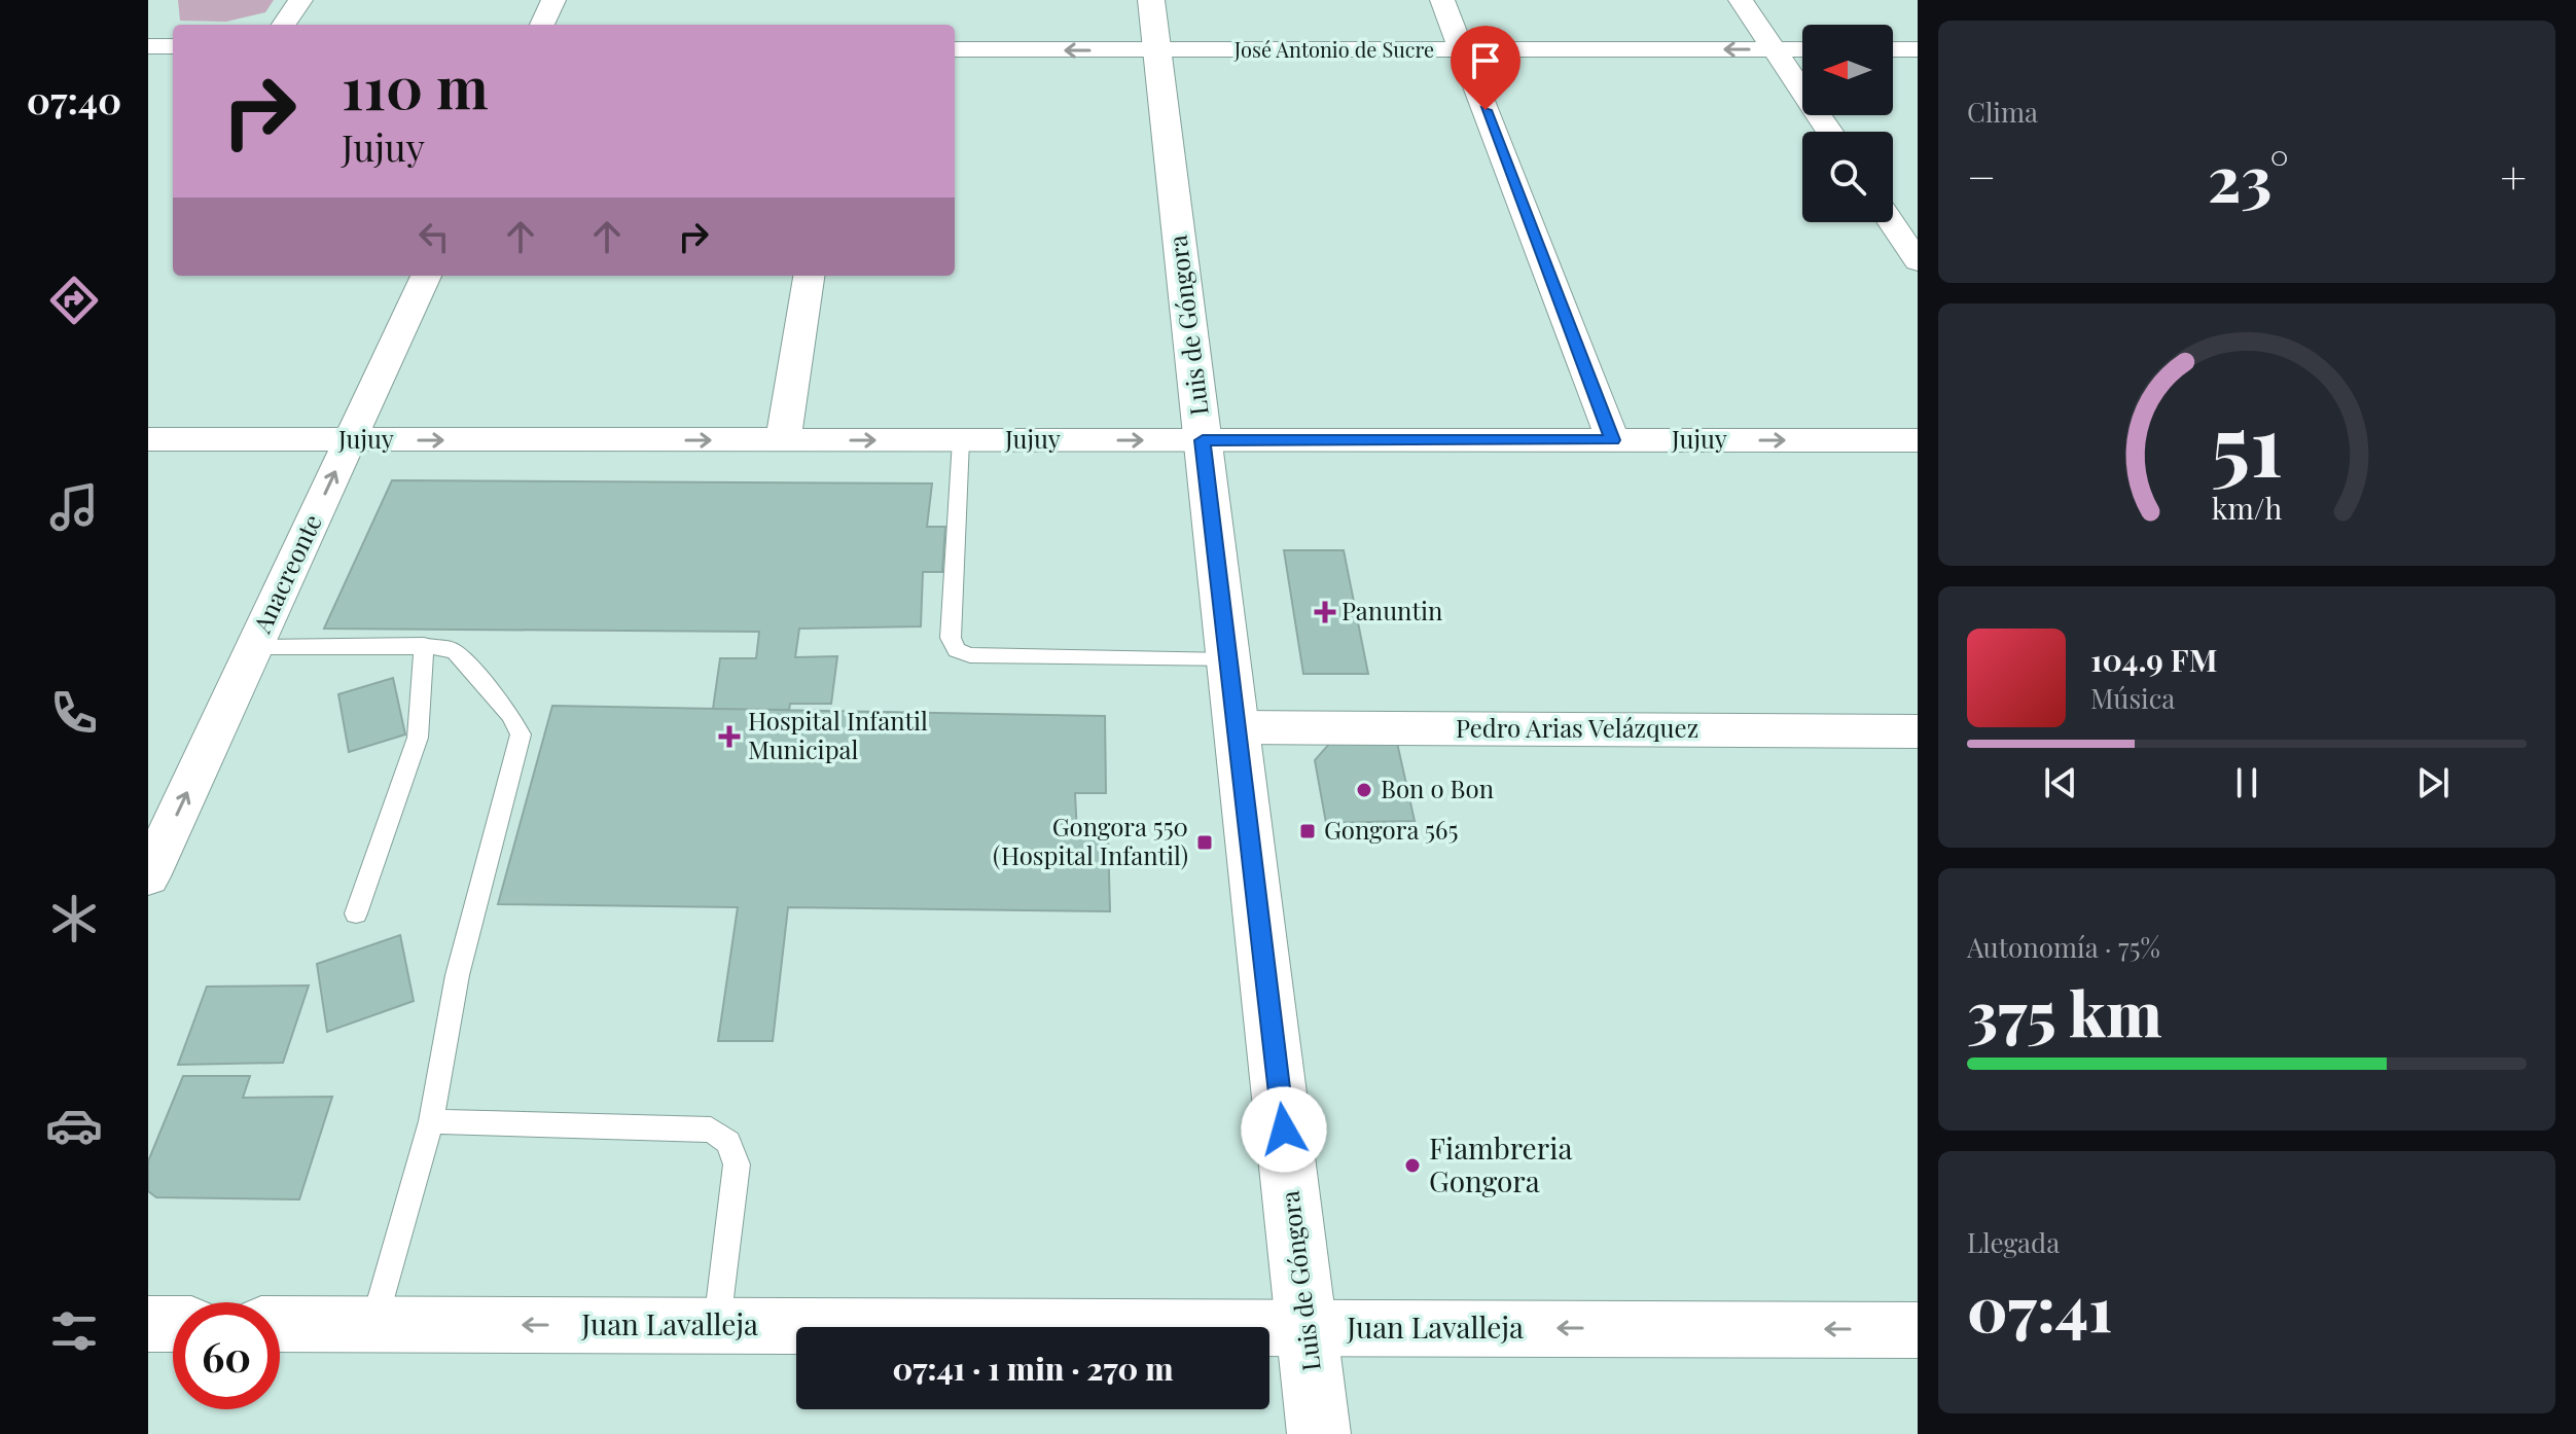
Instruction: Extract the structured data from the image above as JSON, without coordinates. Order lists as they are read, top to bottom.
{
  "streets": {
    "main road": ["Luis de Góngora"],
    "street": [
      "José Antonio de Sucre",
      "Jujuy",
      "Anacreonte",
      "Pedro Arias Velázquez",
      "Juan Lavalleja"
    ]
  },
  "crossings": [
    ["José Antonio de Sucre", "Luis de Góngora"],
    ["Luis de Góngora", "Jujuy"],
    ["Luis de Góngora", "Pedro Arias Velázquez"],
    ["Luis de Góngora", "Juan Lavalleja"],
    ["Jujuy", "Anacreonte"]
  ],
  "one_way": [
    "José Antonio de Sucre",
    "Jujuy",
    "Anacreonte",
    "Juan Lavalleja"
  ],
  "places": {
    "health": ["Panuntin", "Hospital Infantil Municipal"],
    "other": ["Bon o Bon", "Fiambreria Gongora"],
    "transit": ["Gongora 565", "Gongora 550 (Hospital Infantil)"]
  },
  "north": "left",
  "page": {
    "tabs": "07:40",
    "tile": [
      "Clima",
      ["Autonomía · 75%", "375 km"],
      ["Llegada", "07:41"]
    ],
    "turn": ["110 m", "Jujuy"],
    "heat": ["−", "23°", "+"],
    "song": ["104.9 FM", "Música"],
    "limit": "60",
    "trip": "07:41 · 1 min · 270 m",
    "gauge": ["51", "km/h"]
  }
}
